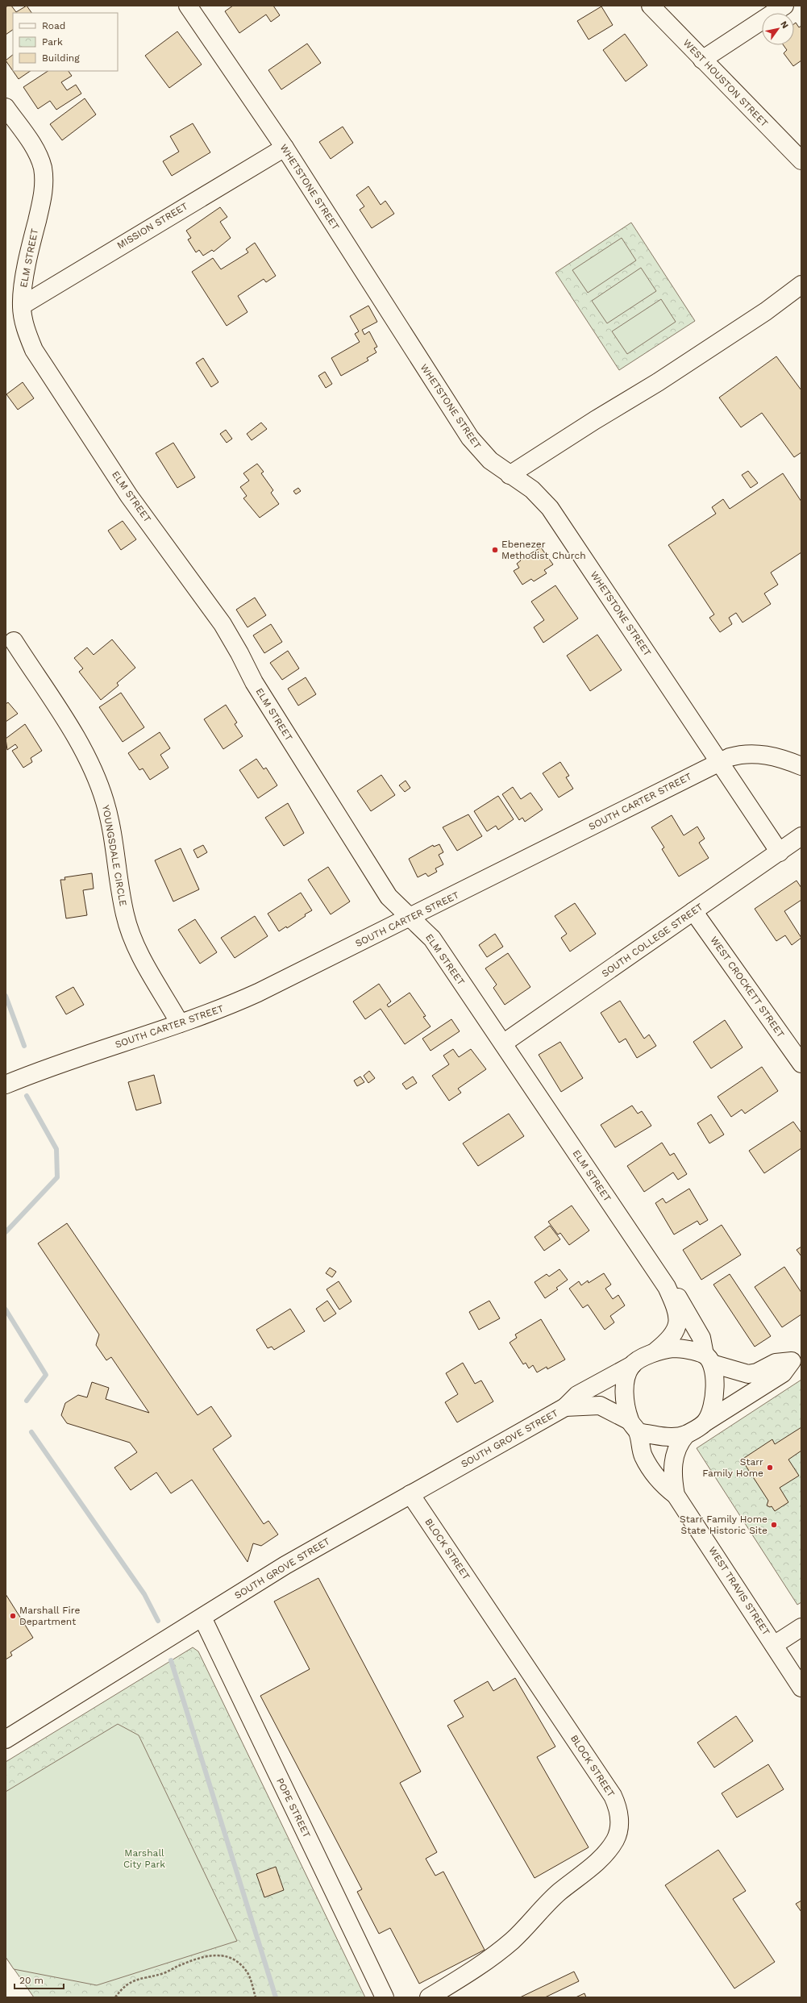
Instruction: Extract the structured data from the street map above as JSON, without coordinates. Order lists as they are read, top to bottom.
{
  "streets": {
    "street": [
      "WEST HOUSTON STREET",
      "WHETSTONE STREET",
      "MISSION STREET",
      "ELM STREET",
      "SOUTH CARTER STREET",
      "YOUNGSDALE CIRCLE",
      "SOUTH COLLEGE STREET",
      "WEST CROCKETT STREET",
      "SOUTH GROVE STREET",
      "BLOCK STREET",
      "WEST TRAVIS STREET",
      "POPE STREET"
    ]
  },
  "crossings": [
    ["WHETSTONE STREET", "MISSION STREET"],
    ["WHETSTONE STREET", "SOUTH CARTER STREET"],
    ["WHETSTONE STREET", "SOUTH COLLEGE STREET"],
    ["MISSION STREET", "ELM STREET"],
    ["ELM STREET", "SOUTH CARTER STREET"],
    ["ELM STREET", "SOUTH COLLEGE STREET"],
    ["ELM STREET", "SOUTH GROVE STREET"],
    ["ELM STREET", "WEST TRAVIS STREET"],
    ["SOUTH CARTER STREET", "YOUNGSDALE CIRCLE"],
    ["SOUTH COLLEGE STREET", "WEST CROCKETT STREET"],
    ["SOUTH GROVE STREET", "BLOCK STREET"],
    ["SOUTH GROVE STREET", "WEST TRAVIS STREET"],
    ["SOUTH GROVE STREET", "POPE STREET"]
  ],
  "parks": ["Marshall City Park"],
  "places": [
    "Ebenezer Methodist Church",
    "Starr Family Home",
    "Starr Family Home State Historic Site",
    "Marshall Fire Department"
  ],
  "legend": ["Road", "Park", "Building"],
  "scale_bar": "20 m",
  "north": "top right"
}
